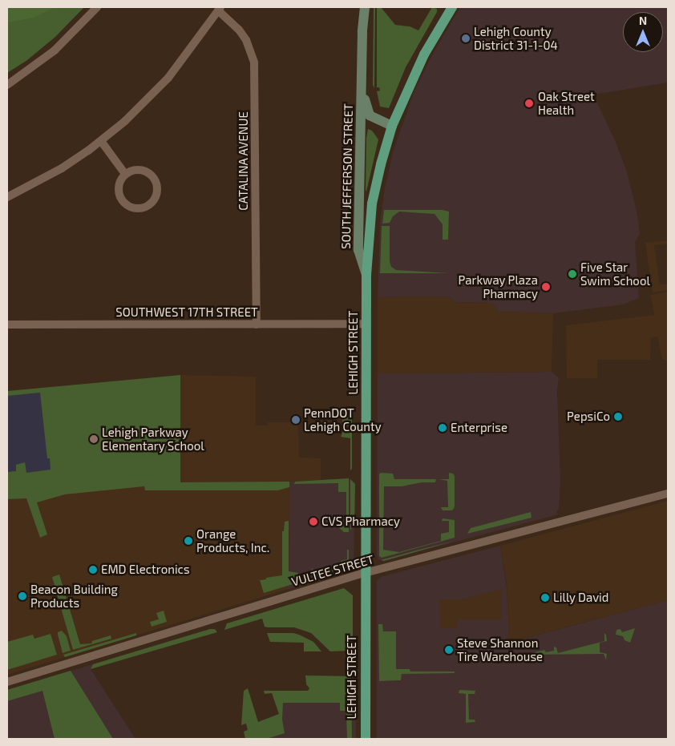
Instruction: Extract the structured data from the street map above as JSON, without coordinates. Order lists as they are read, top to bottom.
{
  "streets": {
    "main road": ["SOUTH JEFFERSON STREET", "LEHIGH STREET"],
    "street": ["CATALINA AVENUE", "SOUTHWEST 17TH STREET", "VULTEE STREET"]
  },
  "crossings": [
    ["CATALINA AVENUE", "SOUTHWEST 17TH STREET"],
    ["SOUTH JEFFERSON STREET", "LEHIGH STREET"],
    ["SOUTHWEST 17TH STREET", "LEHIGH STREET"],
    ["LEHIGH STREET", "VULTEE STREET"]
  ],
  "places": [
    "Lehigh County District 31-1-04",
    "Oak Street Health",
    "Five Star Swim School",
    "Parkway Plaza Pharmacy",
    "PepsiCo",
    "PennDOT Lehigh County",
    "Enterprise",
    "Lehigh Parkway Elementary School",
    "CVS Pharmacy",
    "Orange Products, Inc.",
    "EMD Electronics",
    "Beacon Building Products",
    "Lilly David",
    "Steve Shannon Tire Warehouse"
  ],
  "north": "top"
}
